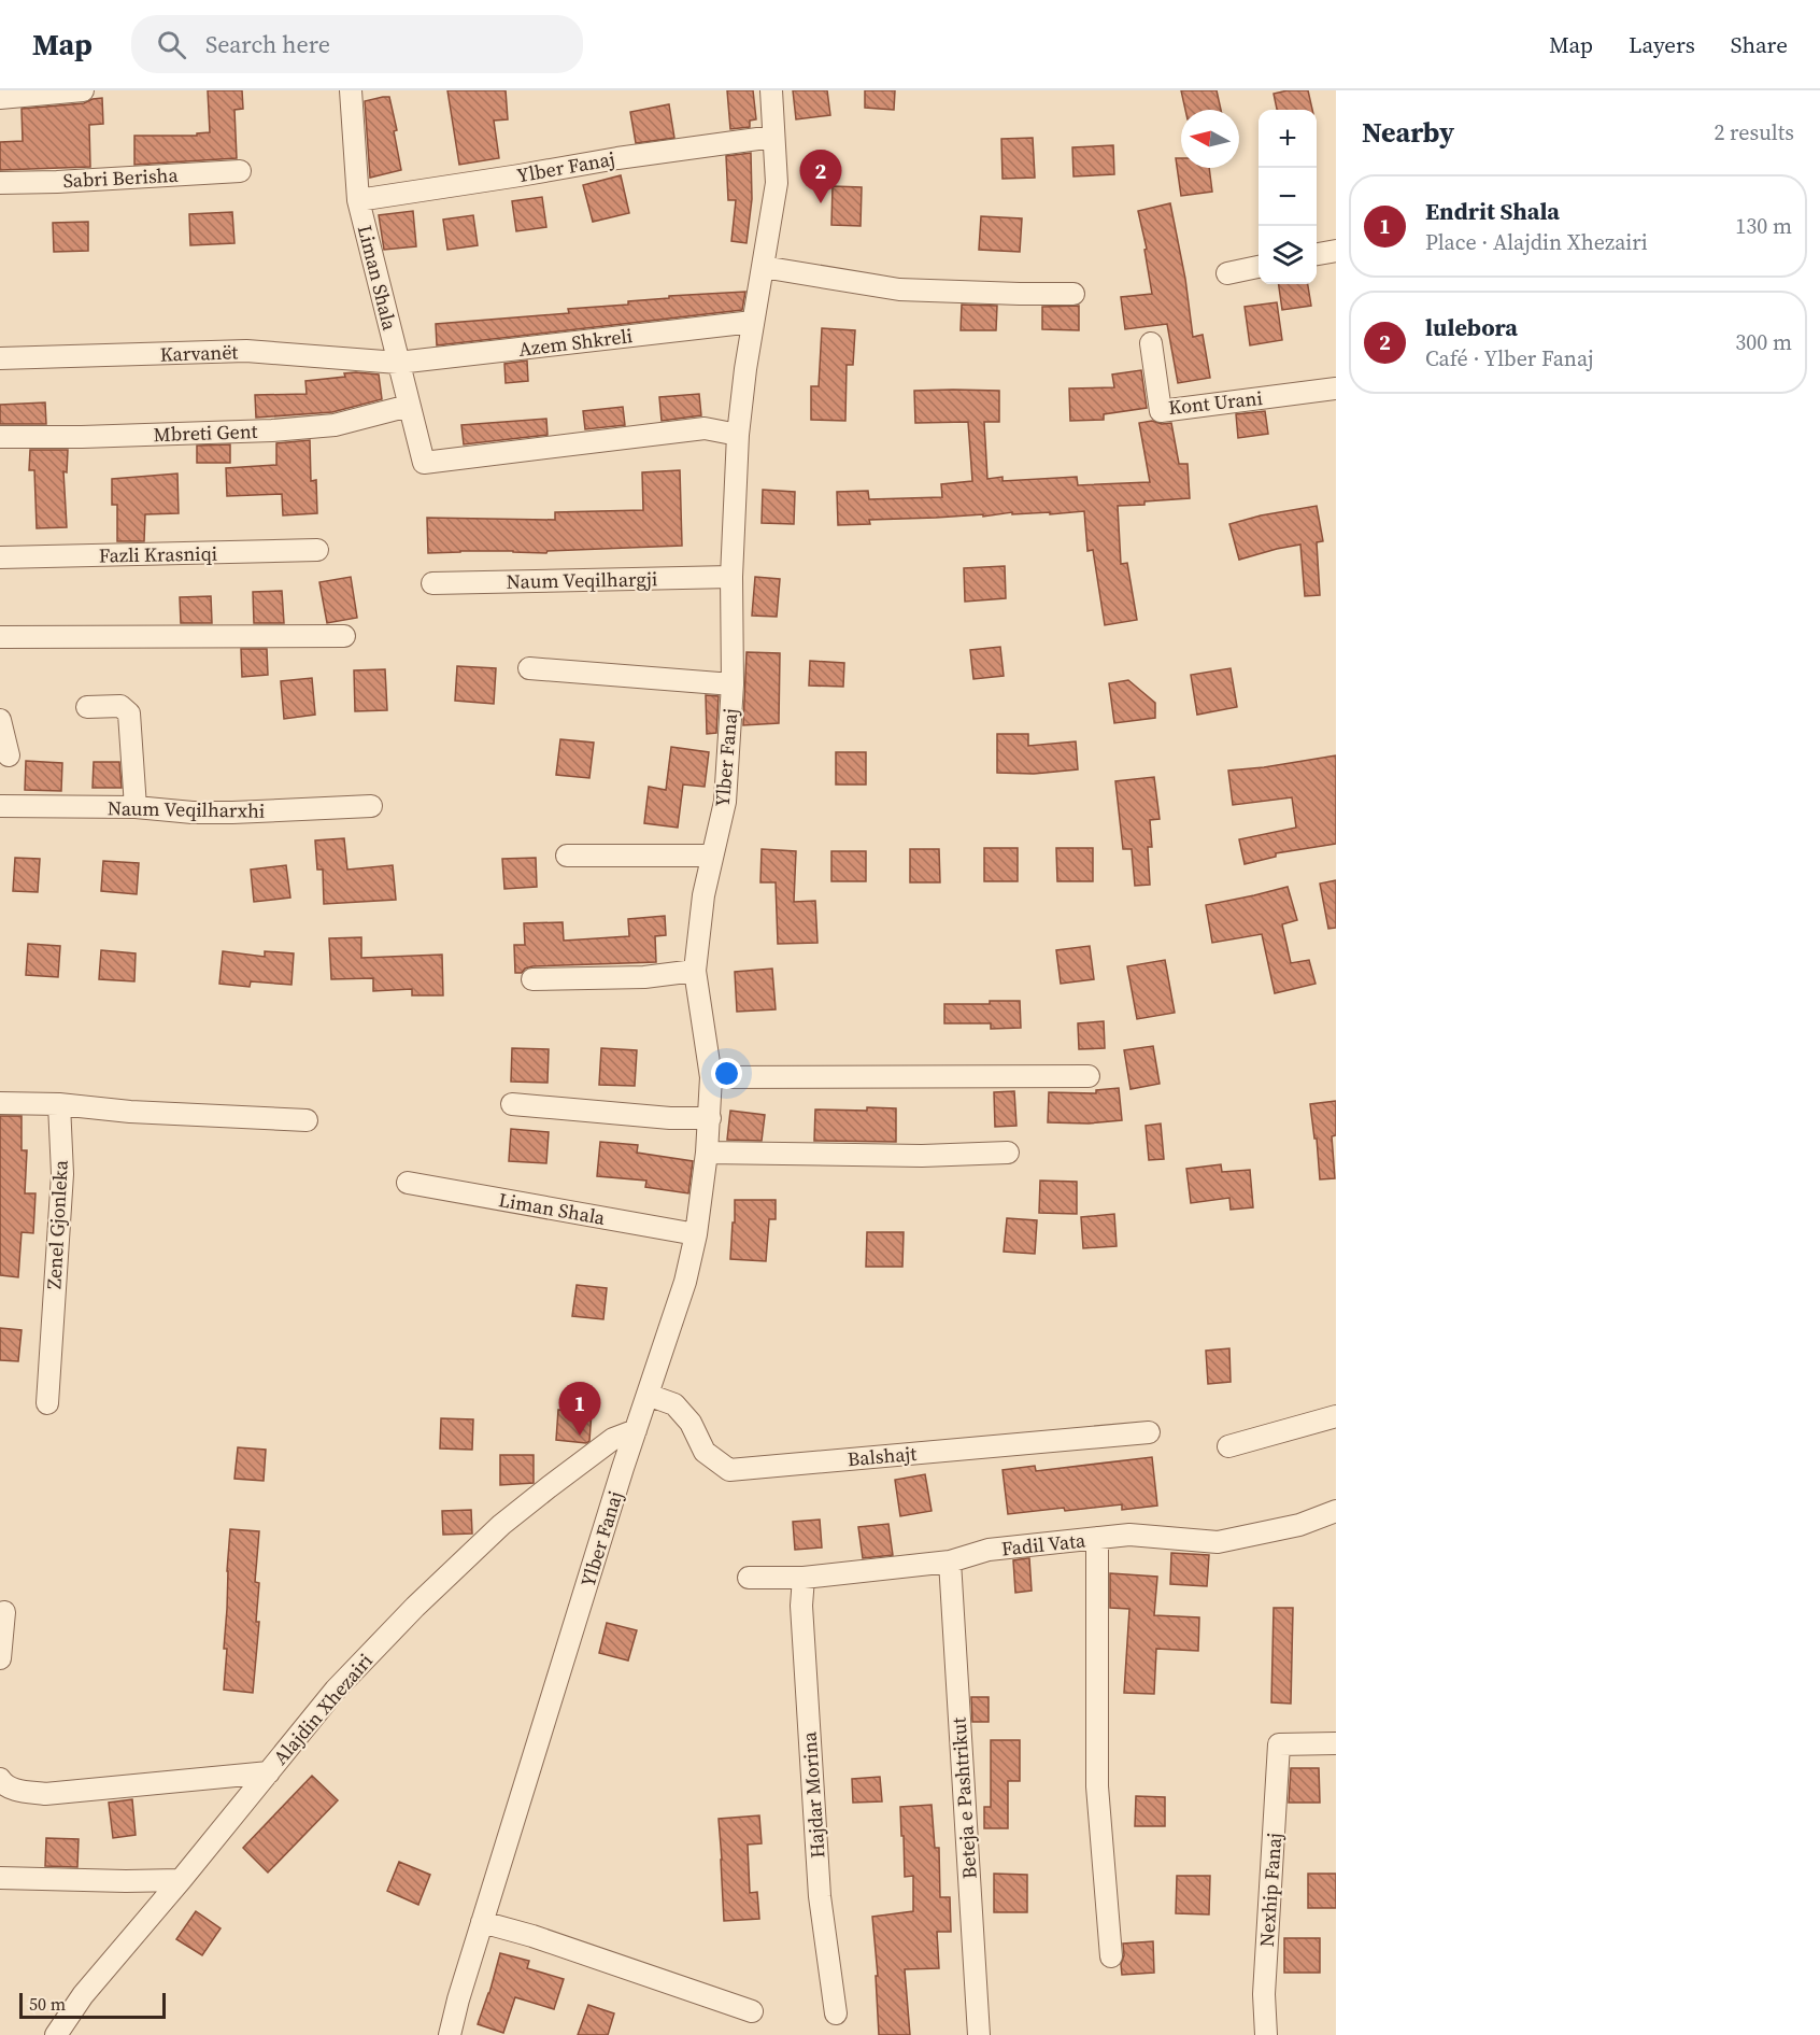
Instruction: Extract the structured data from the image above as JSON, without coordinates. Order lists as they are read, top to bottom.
{
  "streets": {
    "street": [
      "Ylber Fanaj",
      "Sabri Berisha",
      "Liman Shala",
      "Azem Shkreli",
      "Karvanët",
      "Kont Urani",
      "Mbreti Gent",
      "Fazli Krasniqi",
      "Naum Veqilhargji",
      "Naum Veqilharxhi",
      "Zenel Gjonleka",
      "Balshajt",
      "Fadil Vata",
      "Alajdin Xhezairi",
      "Hajdar Morina",
      "Beteja e Pashtrikut",
      "Nexhip Fanaj"
    ]
  },
  "crossings": [
    ["Ylber Fanaj", "Liman Shala"],
    ["Ylber Fanaj", "Azem Shkreli"],
    ["Ylber Fanaj", "Naum Veqilhargji"],
    ["Ylber Fanaj", "Balshajt"],
    ["Ylber Fanaj", "Alajdin Xhezairi"],
    ["Liman Shala", "Azem Shkreli"],
    ["Liman Shala", "Karvanët"],
    ["Liman Shala", "Mbreti Gent"],
    ["Azem Shkreli", "Karvanët"],
    ["Fadil Vata", "Hajdar Morina"],
    ["Fadil Vata", "Beteja e Pashtrikut"]
  ],
  "scale_bar": "50 m",
  "north": "left",
  "page": {
    "header": "Map",
    "search": "Search here",
    "nav": ["Map", "Layers", "Share"],
    "heading": ["Nearby", "2 results"],
    "map_buttons": ["+", "−"],
    "pins": ["2", "1"],
    "list": [
      {
        "mark": "1",
        "name": "Endrit Shala",
        "note": "Place · Alajdin Xhezairi",
        "value": "130 m"
      },
      {
        "mark": "2",
        "name": "lulebora",
        "note": "Café · Ylber Fanaj",
        "value": "300 m"
      }
    ],
    "scale": "50 m"
  }
}
